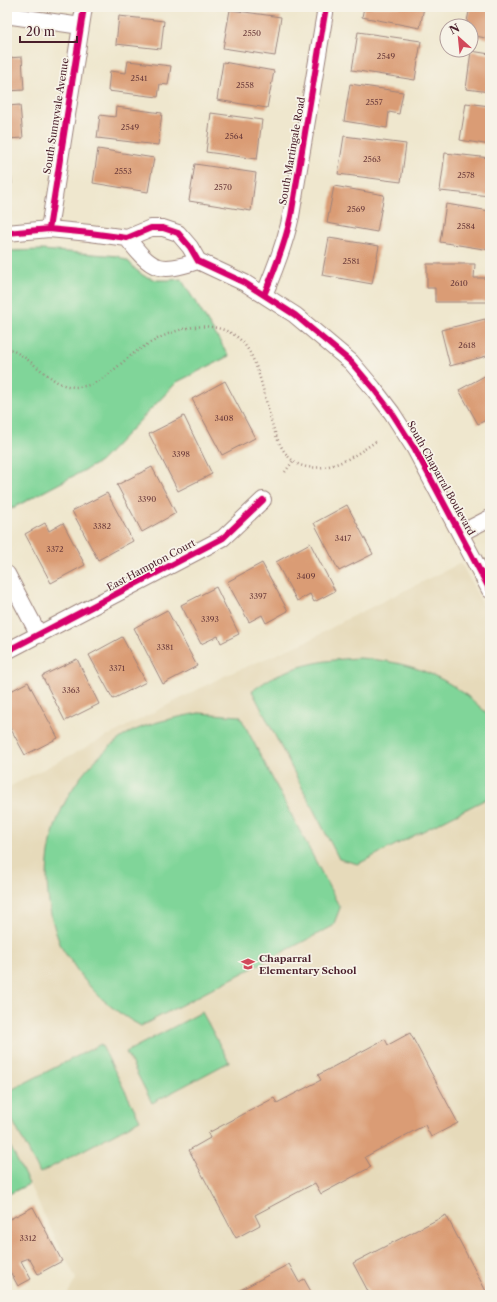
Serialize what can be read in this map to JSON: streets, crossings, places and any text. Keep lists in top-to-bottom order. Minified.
{"streets":{"street":["South Sunnyvale Avenue","South Martingale Road","South Chaparral Boulevard","East Hampton Court"]},"crossings":[["South Martingale Road","South Chaparral Boulevard"]],"places":{"school or university":["Chaparral Elementary School"]},"house_numbers":["2550","2549","2541","2558","2557","2549","2564","2563","2553","2578","2570","2569","2584","2581","2610","2618","3408","3398","3390","3382","3417","3372","3409","3397","3393","3381","3371","3363","3312"],"scale_bar":"20 m","north":"top left"}
